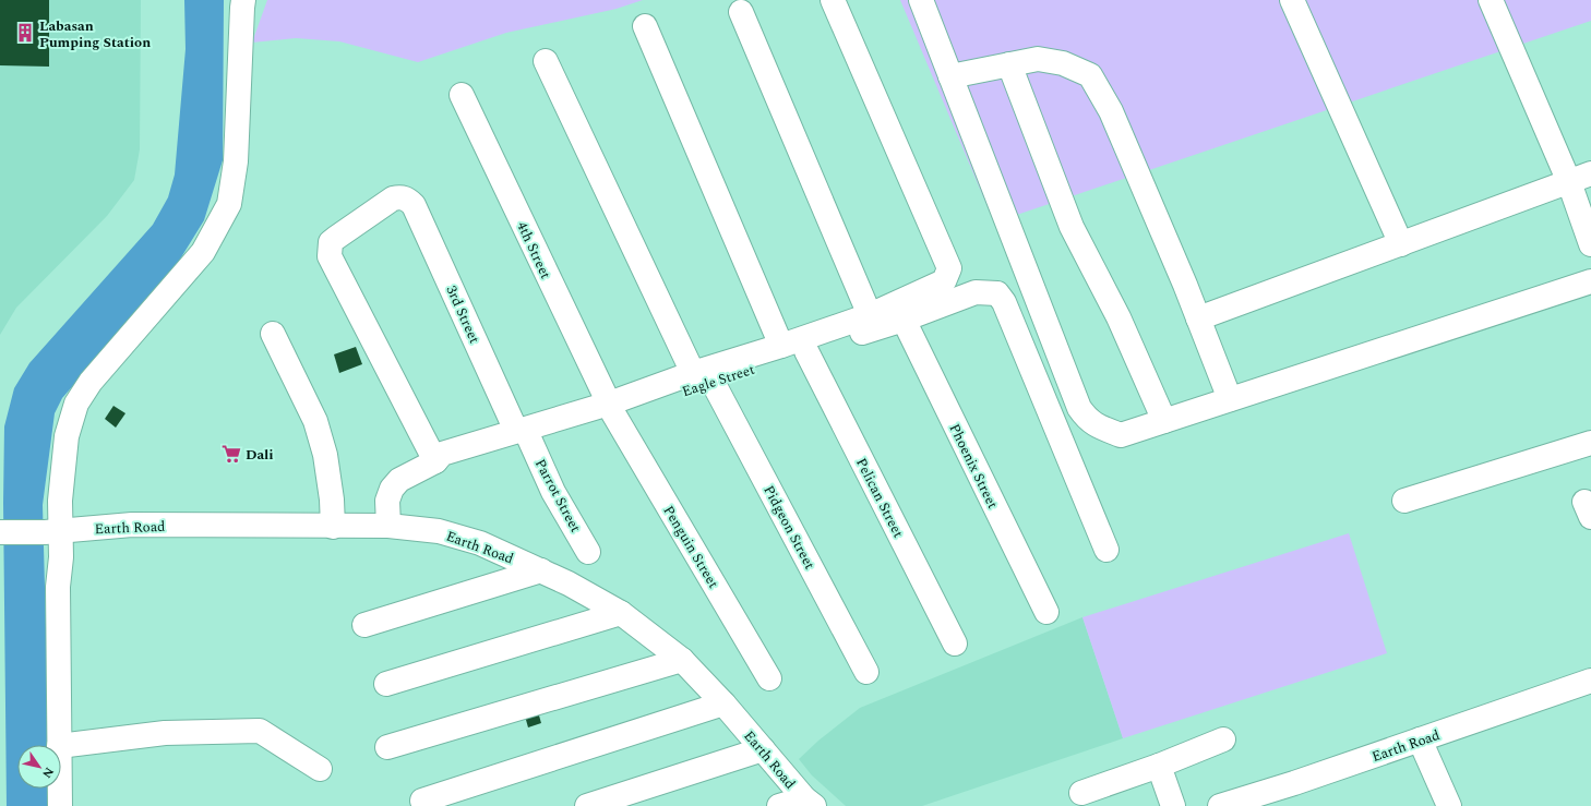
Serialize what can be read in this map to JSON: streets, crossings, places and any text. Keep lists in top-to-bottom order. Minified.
{"streets":{"street":["4th Street","3rd Street","Eagle Street","Phoenix Street","Parrot Street","Pelican Street","Earth Road","Pidgeon Street","Penguin Street"]},"crossings":[["4th Street","Eagle Street"],["4th Street","Penguin Street"],["3rd Street","Eagle Street"],["3rd Street","Parrot Street"],["Eagle Street","Phoenix Street"],["Eagle Street","Parrot Street"],["Eagle Street","Pelican Street"],["Eagle Street","Earth Road"],["Eagle Street","Pidgeon Street"],["Eagle Street","Penguin Street"]],"places":{"building":["Labasan Pumping Station"],"supermarket":["Dali"]},"north":"bottom right"}
